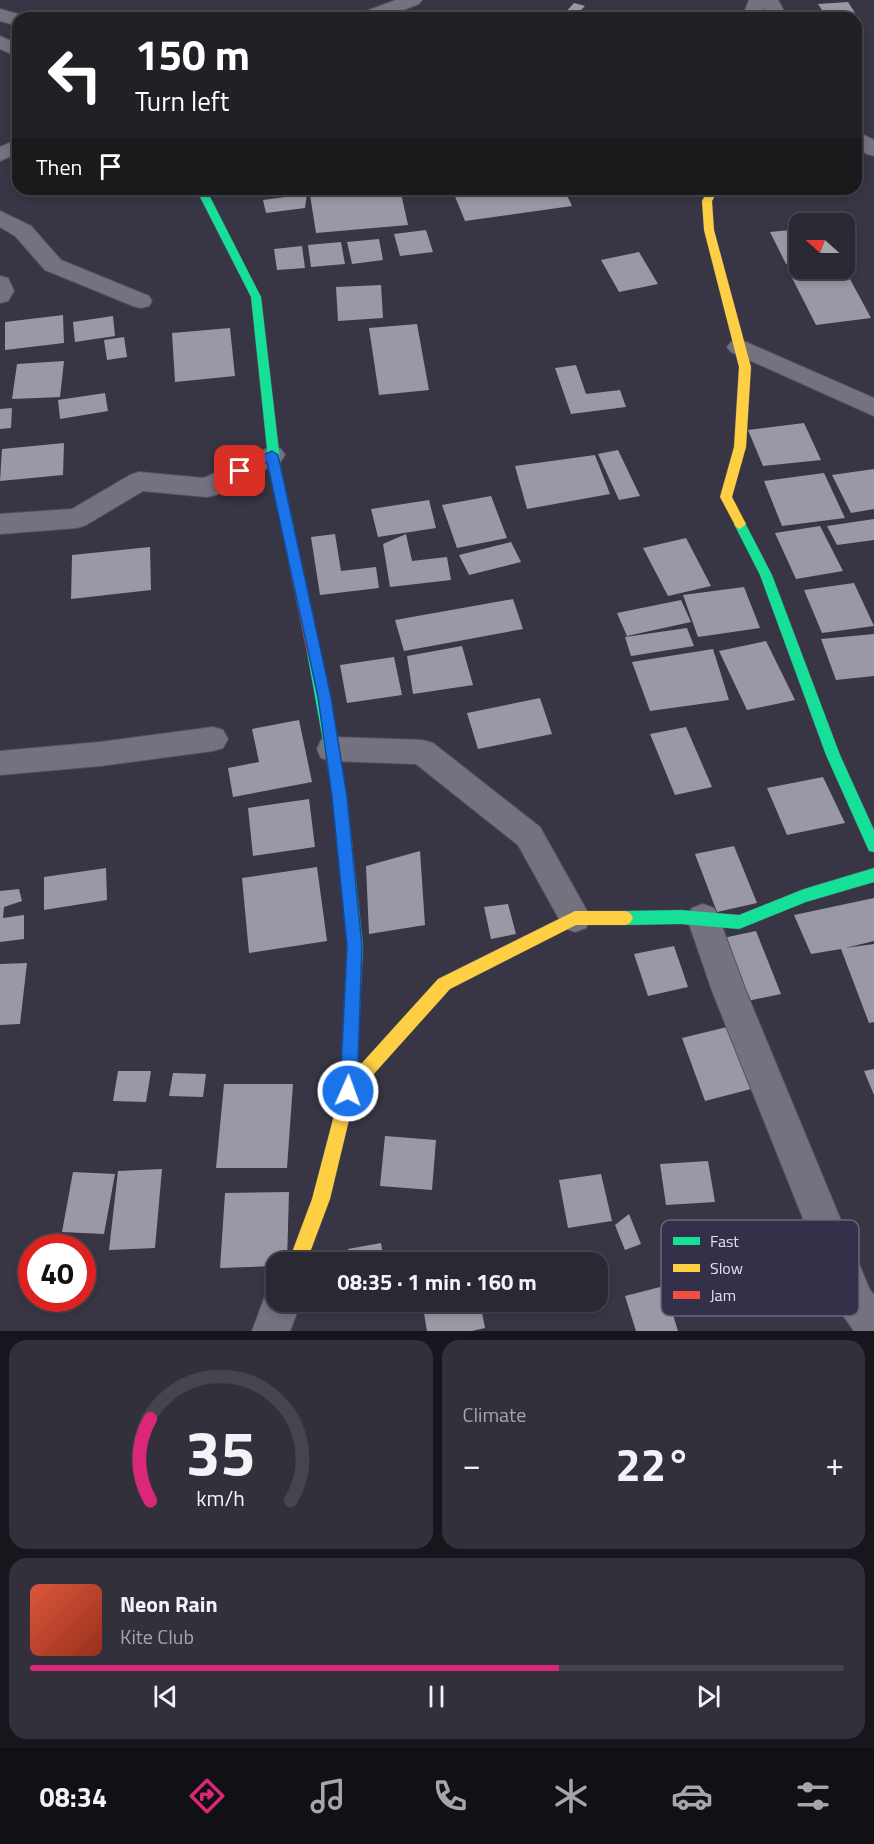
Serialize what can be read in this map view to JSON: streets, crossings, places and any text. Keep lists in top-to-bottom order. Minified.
{"legend":["Fast","Slow","Jam"],"north":"left","page":{"turn":["150 m","Turn left"],"then":"Then","limit":"40","trip":"08:35 · 1 min · 160 m","tile":"Climate","heat":["−","22°","+"],"song":["Neon Rain","Kite Club"],"tabs":"08:34","gauge":["35","km/h"]}}
